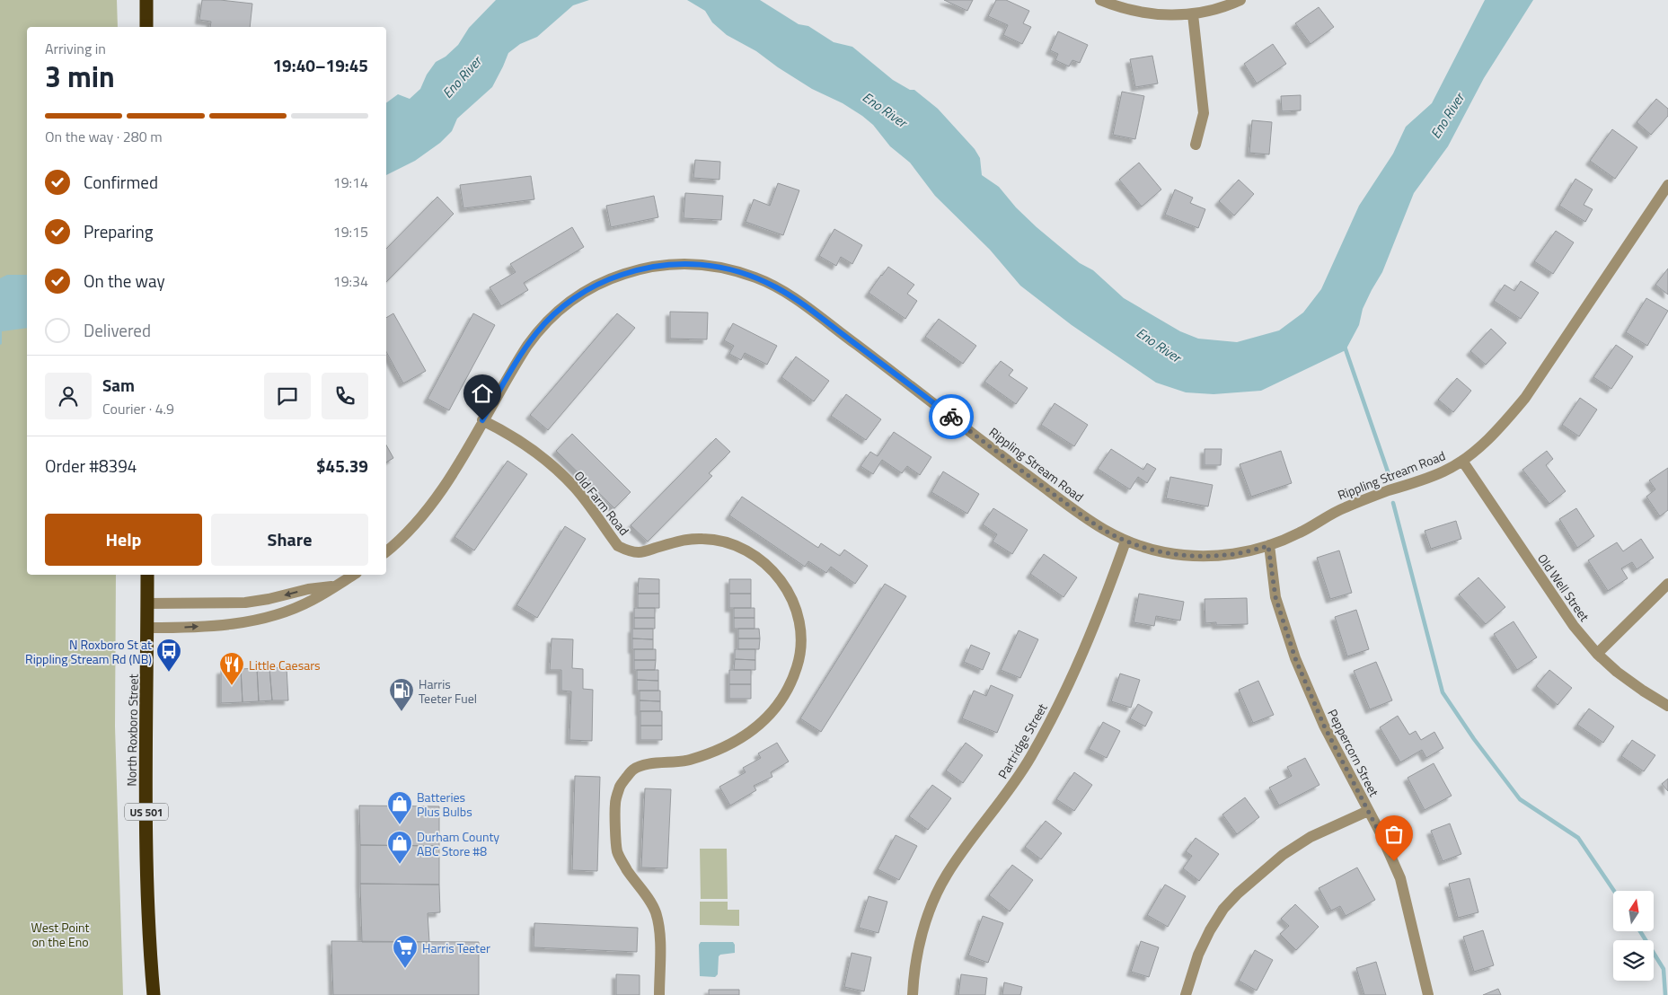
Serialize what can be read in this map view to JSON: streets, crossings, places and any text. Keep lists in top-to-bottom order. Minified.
{"streets":{"highway":["North Roxboro Street","US 501"],"street":["Rippling Stream Road","Old Farm Road","Old Well Street","Partridge Street","Peppercorn Street"]},"crossings":[["Rippling Stream Road","Old Farm Road"],["Rippling Stream Road","Old Well Street"],["Rippling Stream Road","Partridge Street"],["Rippling Stream Road","Peppercorn Street"]],"water":["Eno River"],"parks":["West Point on the Eno"],"places":{"bus stop":["N Roxboro St at Rippling Stream Rd (NB)"],"restaurant":["Little Caesars"],"fuel station":["Harris Teeter Fuel"],"shop":["Batteries Plus Bulbs","Durham County ABC Store #8"],"supermarket":["Harris Teeter"]},"north":"top","page":{"heading":["3 min","Arriving in","19:40–19:45"],"panel":["Sam","Courier · 4.9","Order #8394","$45.39"],"bar":"On the way · 280 m","list":[["Confirmed","19:14"],["Preparing","19:15"],["On the way","19:34"],"Delivered"],"buttons":["Help","Share"]}}
